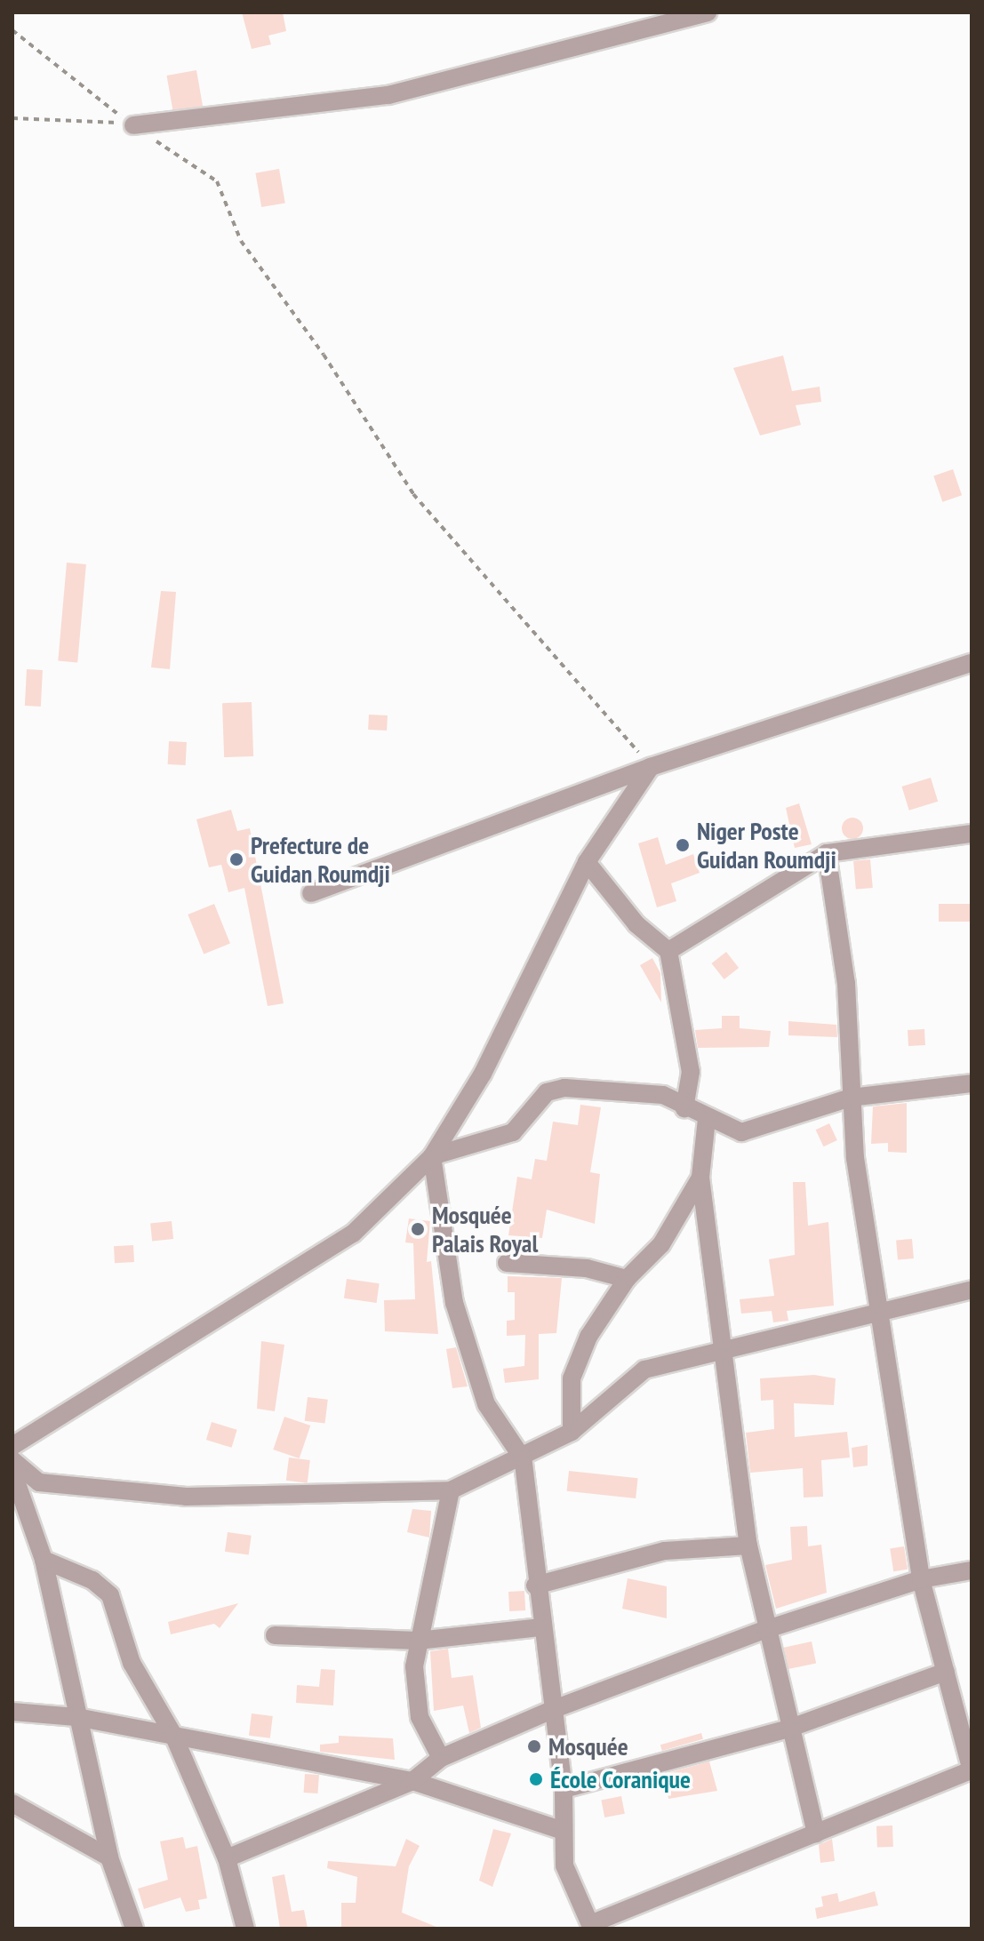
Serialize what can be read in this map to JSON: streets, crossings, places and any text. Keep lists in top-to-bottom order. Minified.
{"places":["Niger Poste Guidan Roumdji","Prefecture de Guidan Roumdji","Mosquée Palais Royal","Mosquée","École Coranique"]}
